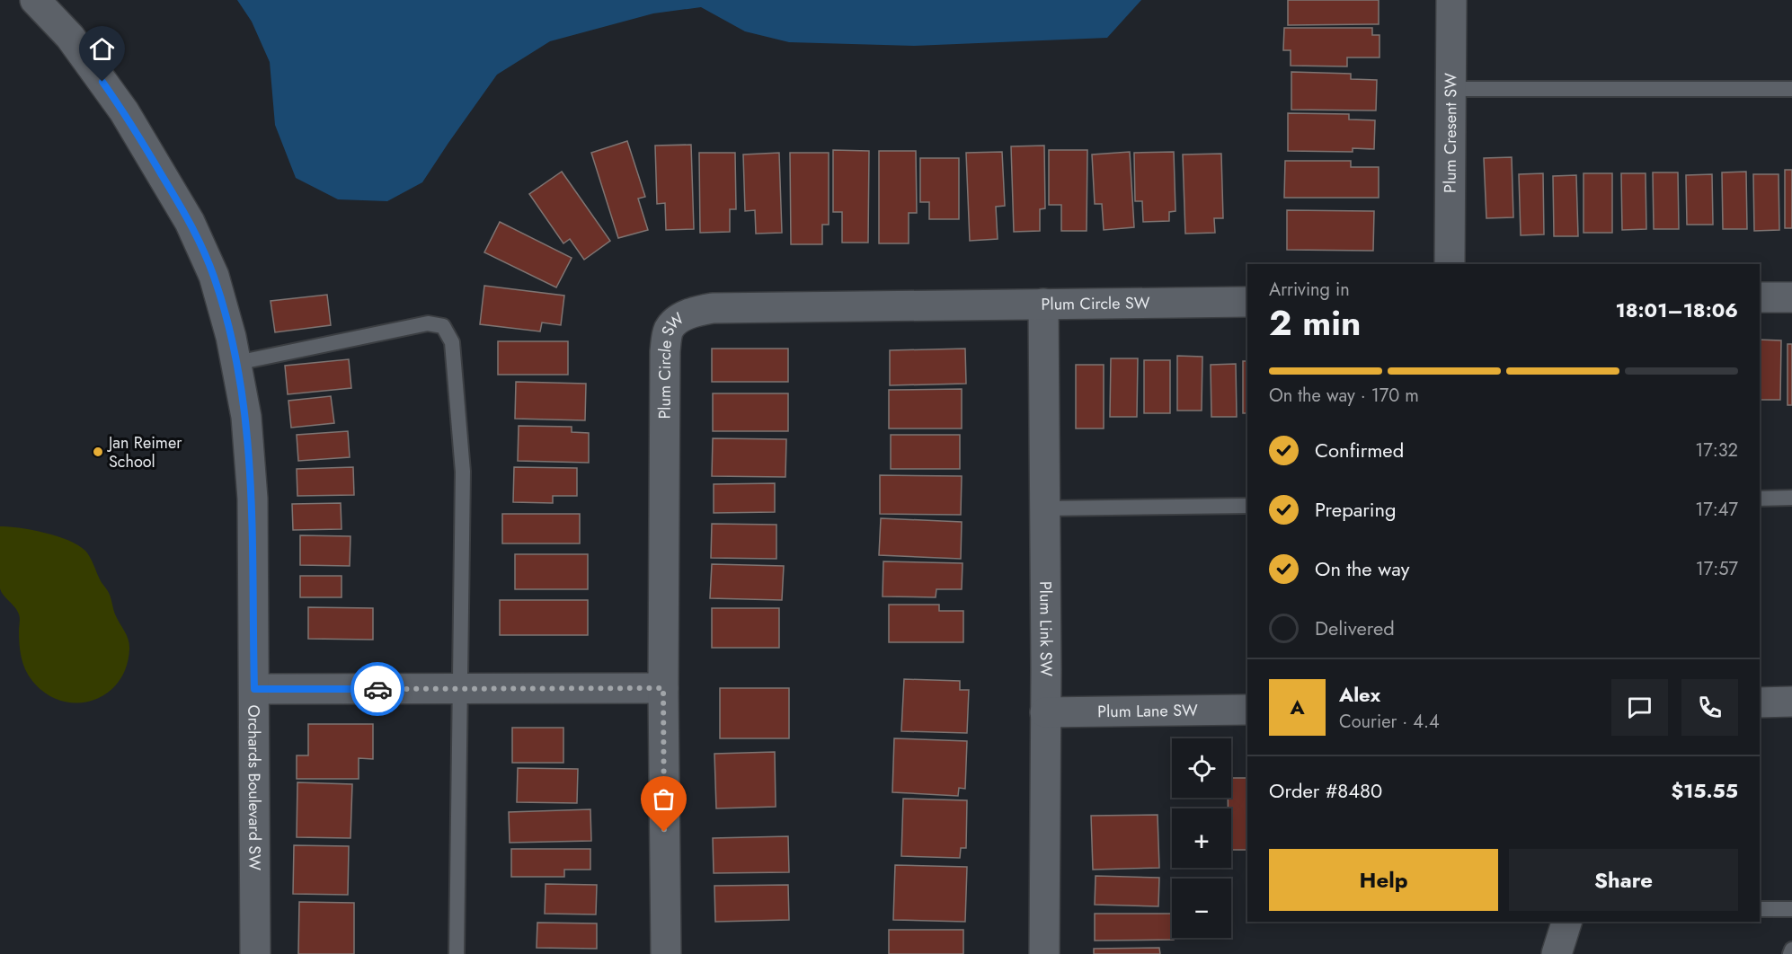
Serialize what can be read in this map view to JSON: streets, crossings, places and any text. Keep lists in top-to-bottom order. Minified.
{"streets":{"street":["Plum Cresent SW","Plum Circle SW","Plum Link SW","Plum Lane SW","Orchards Boulevard SW"]},"crossings":[["Plum Circle SW","Plum Link SW"],["Plum Link SW","Plum Lane SW"]],"places":["Jan Reimer School"],"page":{"heading":["2 min","Arriving in","18:01–18:06"],"panel":["Alex","Courier · 4.4","Order #8480","$15.55"],"bar":"On the way · 170 m","list":[["Confirmed","17:32"],["Preparing","17:47"],["On the way","17:57"],"Delivered"],"round":"A","map_buttons":["+","−"],"buttons":["Help","Share"]}}
